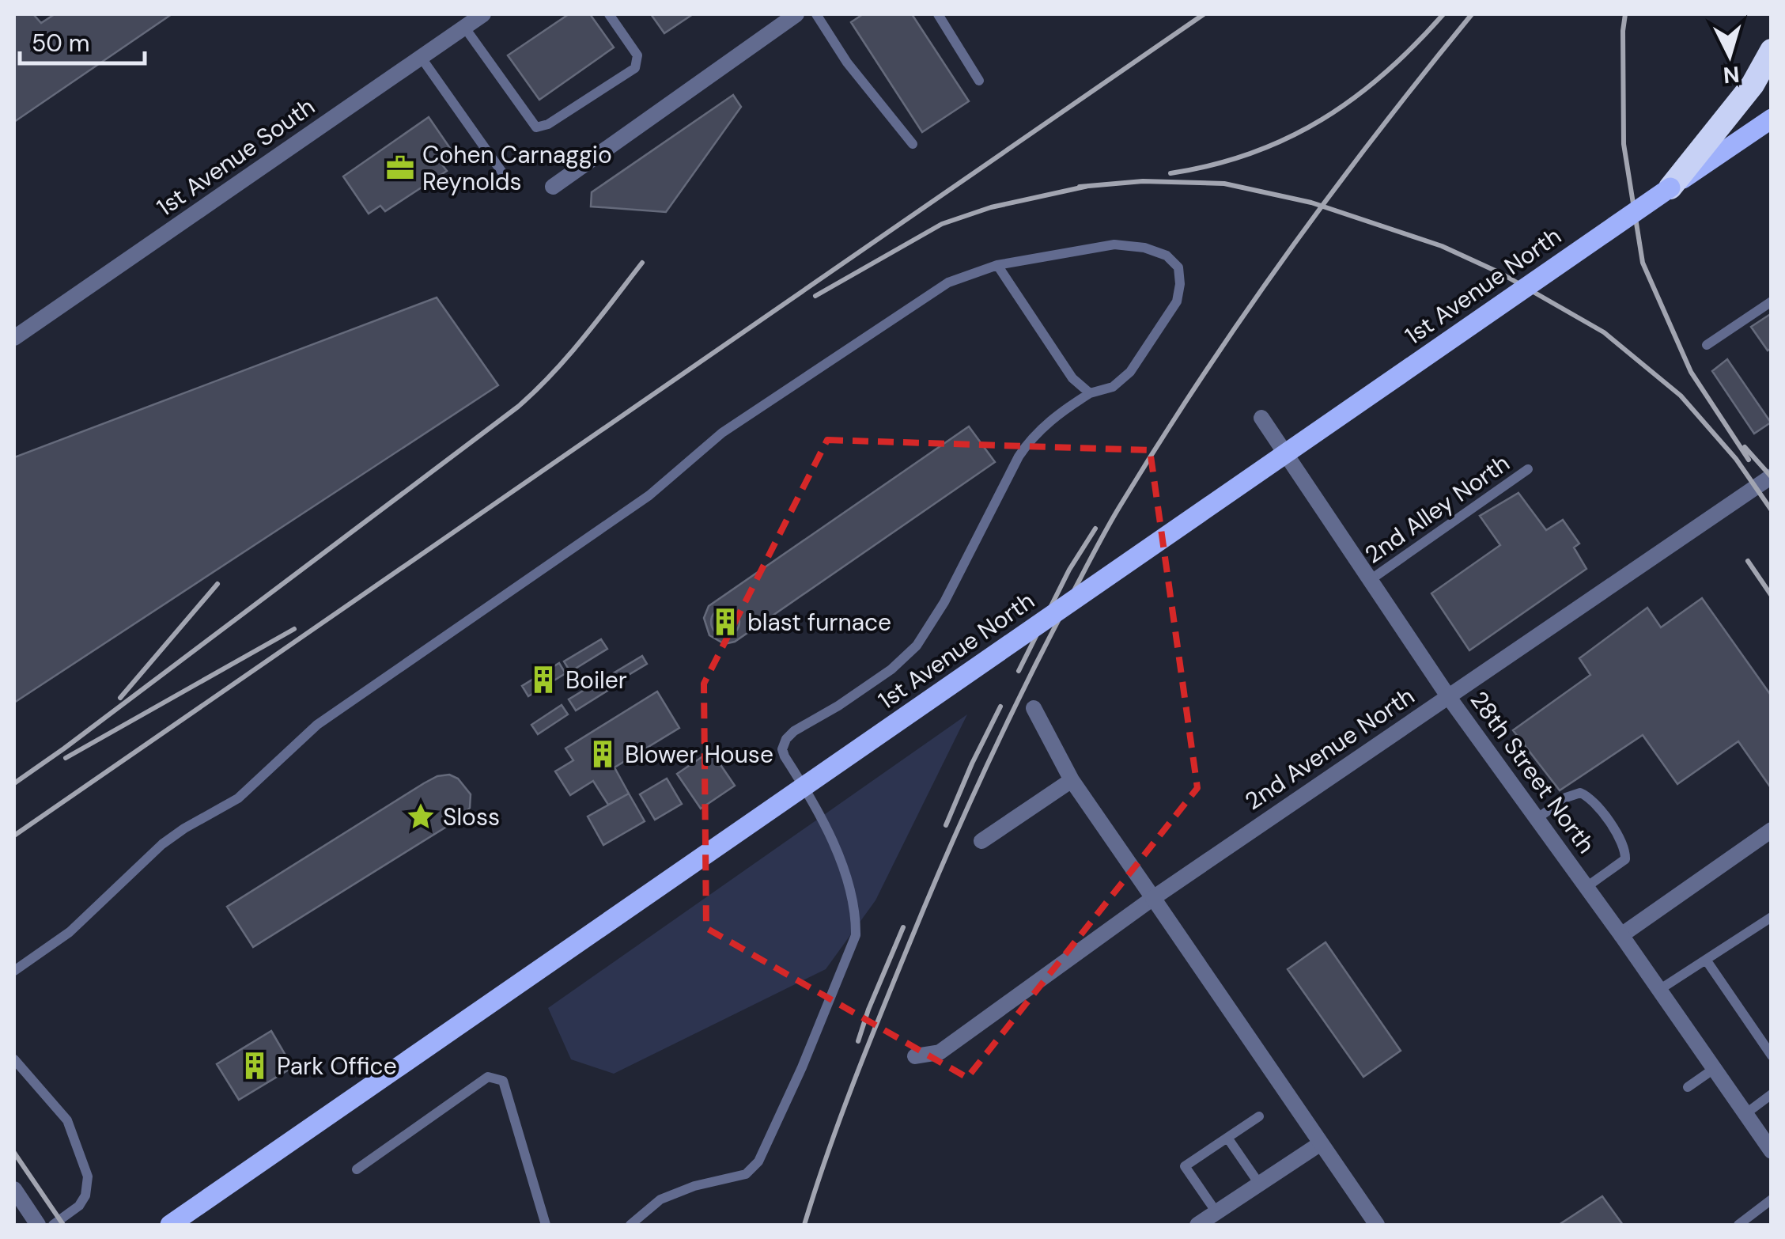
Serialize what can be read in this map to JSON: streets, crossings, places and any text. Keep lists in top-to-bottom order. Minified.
{"streets":{"main road":["1st Avenue North"],"street":["1st Avenue South","2nd Avenue North","28th Street North"],"lane":["2nd Alley North"]},"crossings":[["2nd Alley North","28th Street North"],["2nd Avenue North","28th Street North"]],"places":{"office":["Cohen Carnaggio Reynolds"],"building":["blast furnace","Boiler","Blower House","Park Office"],"place":["Sloss"]},"scale_bar":"50 m","north":"bottom"}
